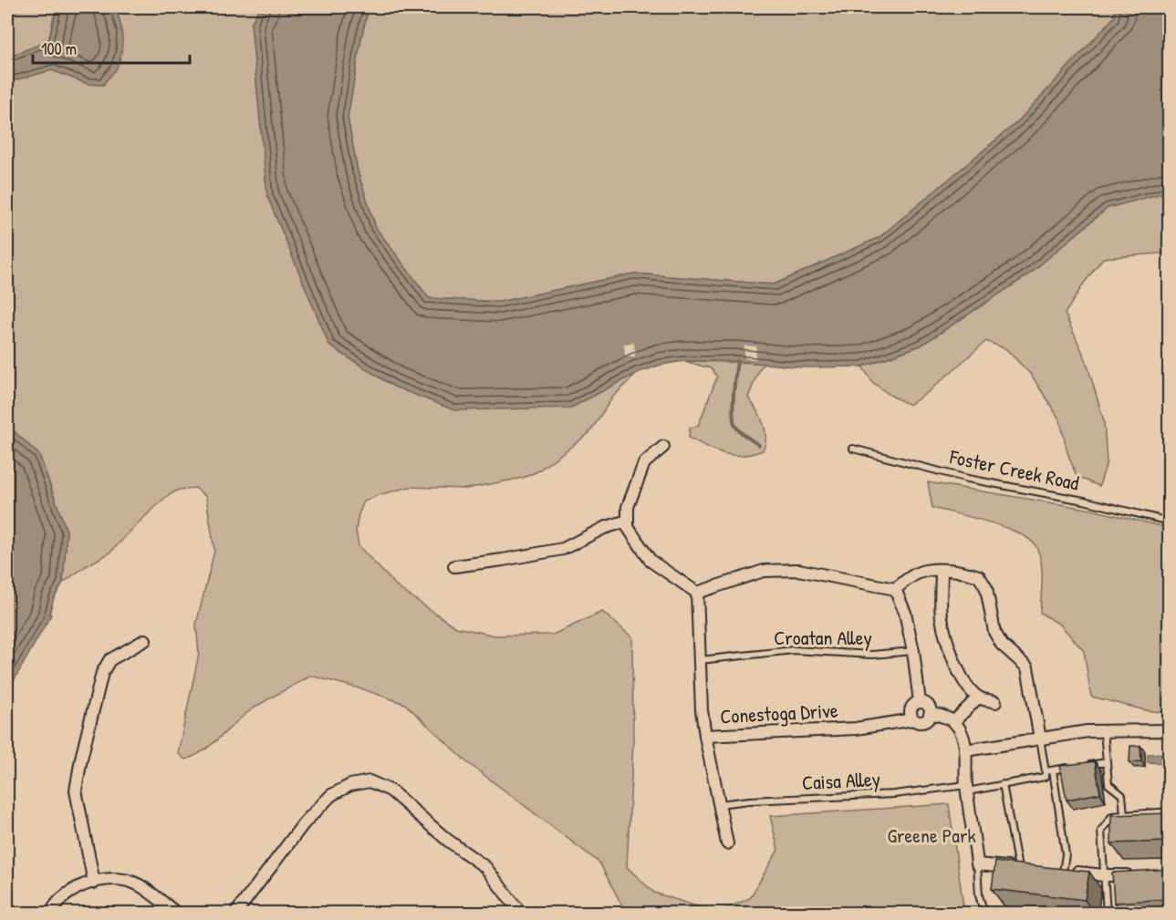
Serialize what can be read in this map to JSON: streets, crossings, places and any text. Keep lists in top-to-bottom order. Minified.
{"streets":{"street":["Conestoga Drive"],"lane":["Foster Creek Road","Croatan Alley","Caisa Alley"]},"crossings":[["Croatan Alley","Conestoga Drive"],["Conestoga Drive","Caisa Alley"]],"parks":["Greene Park"],"scale_bar":"100 m"}
